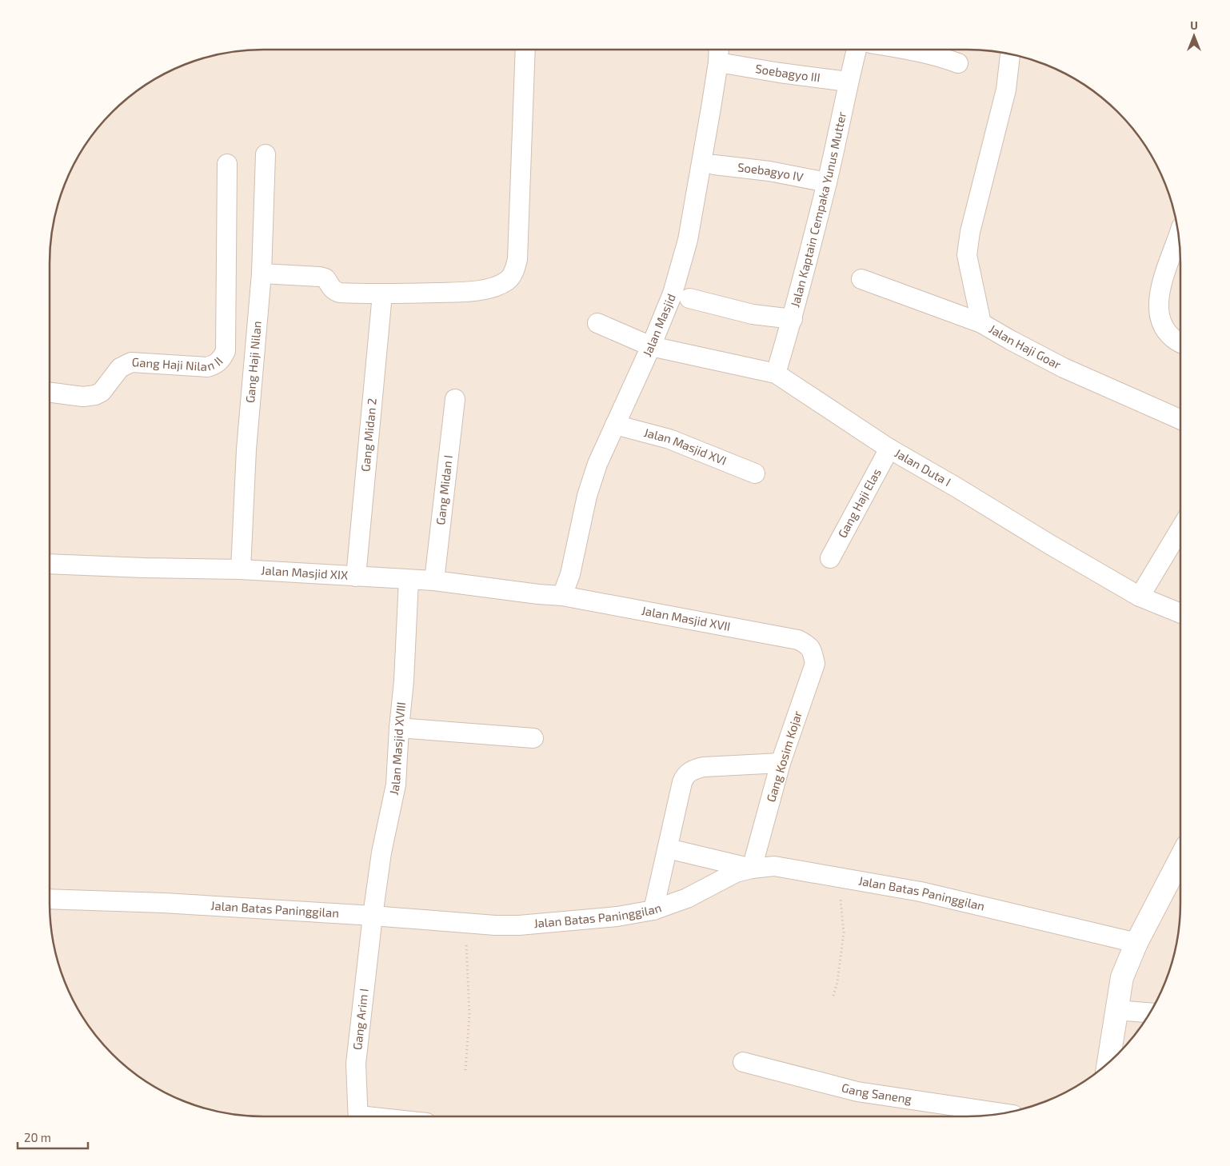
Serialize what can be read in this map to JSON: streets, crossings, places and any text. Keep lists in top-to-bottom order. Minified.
{"streets":{"street":["Soebagyo III","Soebagyo IV","Jalan Kaptain Cempaka Yunus Mutter","Jalan Masjid","Jalan Haji Goar","Gang Haji Nilan II","Gang Haji Nilan","Gang Midan 2","Jalan Masjid XVI","Jalan Duta I","Gang Midan I","Gang Haji Elas","Jalan Masjid XIX","Jalan Masjid XVII","Jalan Masjid XVIII","Gang Kosim Kojar","Jalan Batas Paninggilan","Gang Arim I","Gang Saneng"]},"crossings":[["Soebagyo III","Jalan Kaptain Cempaka Yunus Mutter"],["Soebagyo IV","Jalan Kaptain Cempaka Yunus Mutter"],["Jalan Kaptain Cempaka Yunus Mutter","Jalan Duta I"],["Jalan Masjid","Jalan Masjid XVI"],["Jalan Masjid","Jalan Duta I"],["Jalan Masjid","Jalan Masjid XIX"],["Jalan Masjid","Jalan Masjid XVII"],["Gang Haji Nilan","Jalan Masjid XIX"],["Gang Midan 2","Jalan Masjid XIX"],["Jalan Duta I","Gang Haji Elas"],["Gang Midan I","Jalan Masjid XIX"],["Jalan Masjid XIX","Jalan Masjid XVII"],["Jalan Masjid XIX","Jalan Masjid XVIII"],["Jalan Masjid XVII","Gang Kosim Kojar"],["Jalan Masjid XVIII","Jalan Batas Paninggilan"],["Jalan Masjid XVIII","Gang Arim I"],["Gang Kosim Kojar","Jalan Batas Paninggilan"],["Jalan Batas Paninggilan","Gang Arim I"]],"scale_bar":"20 m","north":"top"}
